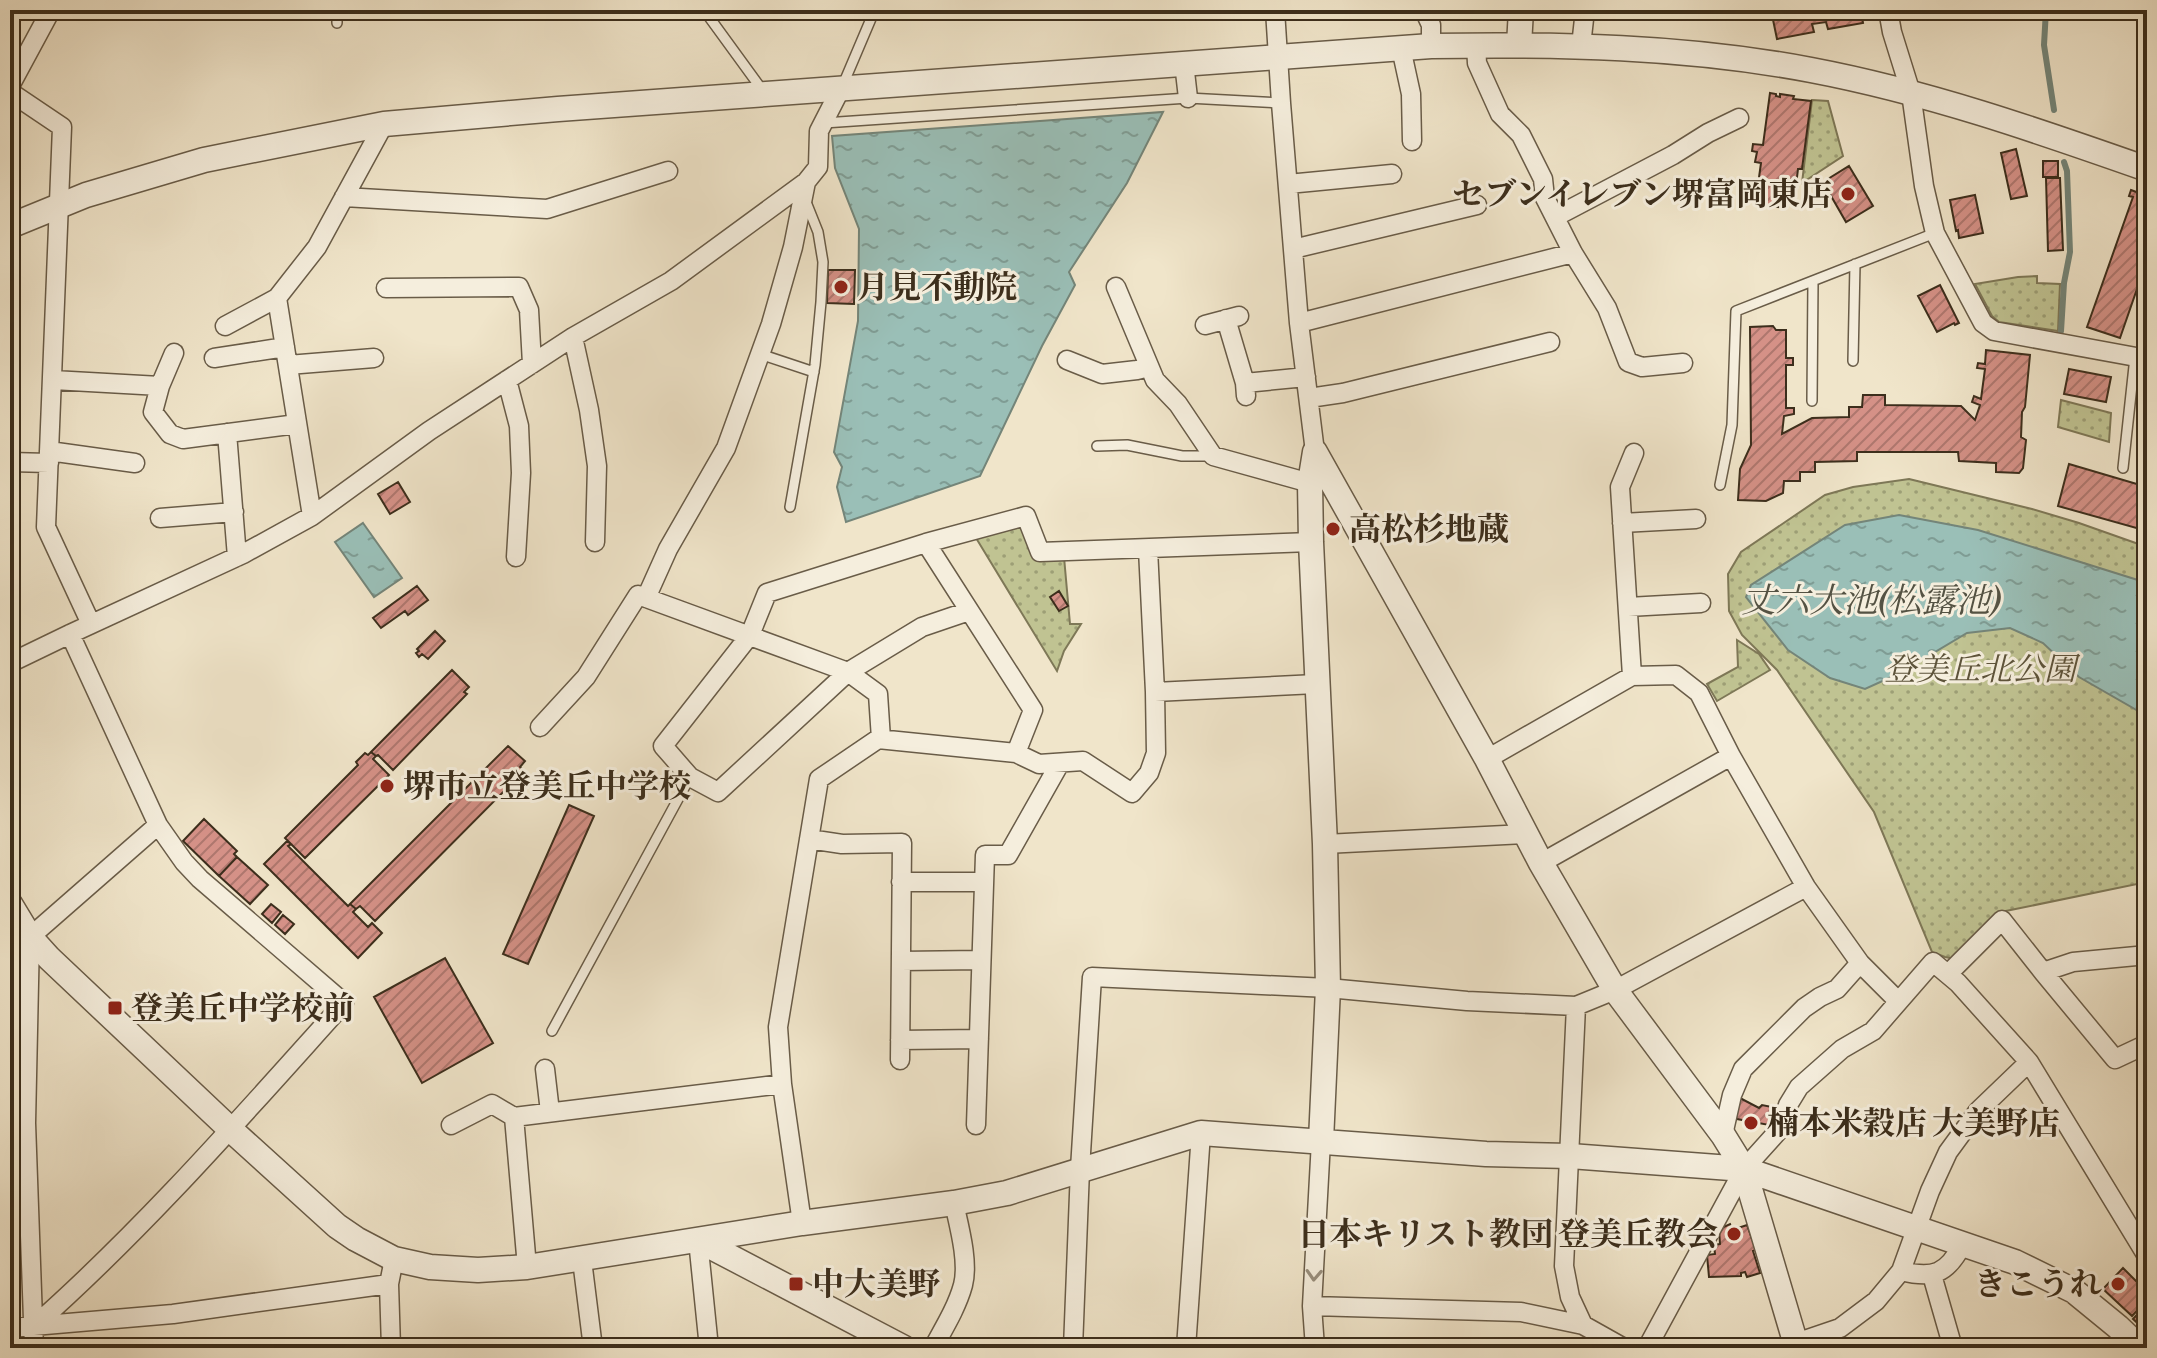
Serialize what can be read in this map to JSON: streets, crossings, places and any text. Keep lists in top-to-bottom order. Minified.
{"water":["丈六大池(松露池)"],"parks":["登美丘北公園"],"places":{"other":["セブンイレブン堺富岡東店","月見不動院","高松杉地蔵","堺市立登美丘中学校","楠本米穀店 大美野店","日本キリスト教団 登美丘教会","きこうれ"],"transit":["登美丘中学校前","中大美野"]}}
